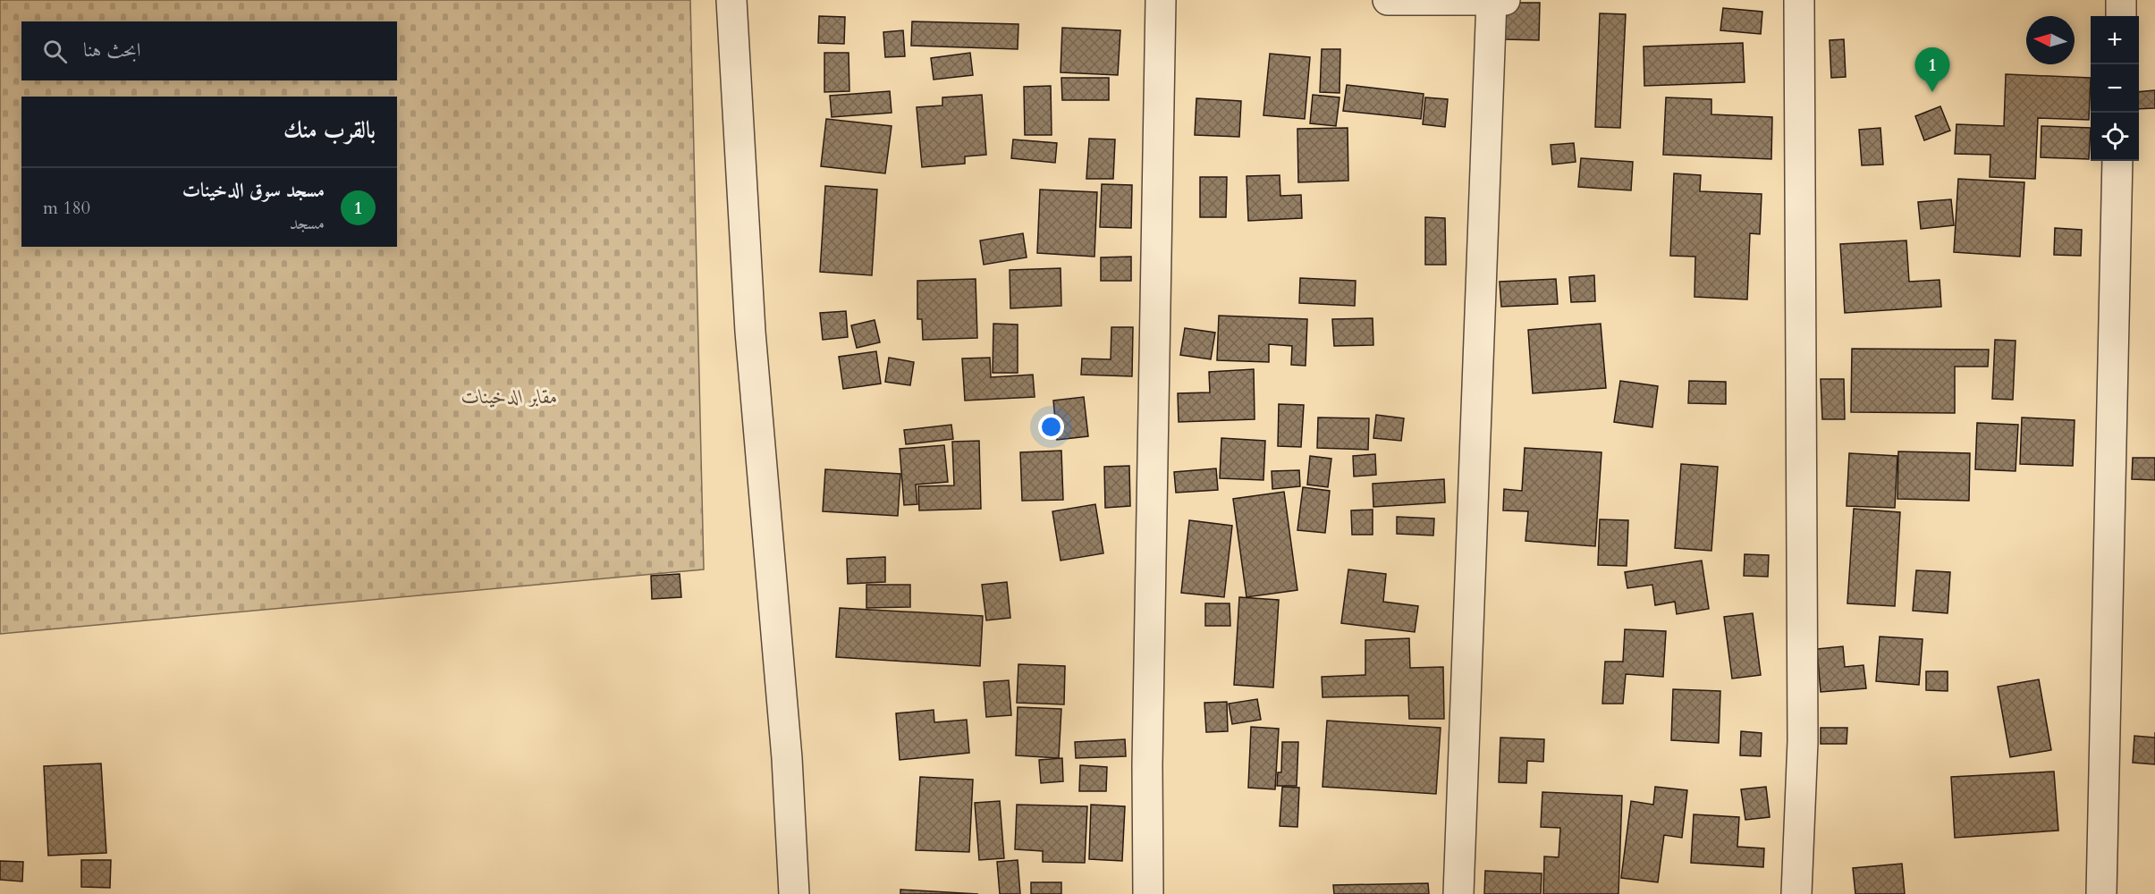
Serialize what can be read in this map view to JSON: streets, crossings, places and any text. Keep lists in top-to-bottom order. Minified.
{"parks":["مقابر الدخينات"],"north":"left","page":{"map_buttons":["+","−"],"search":"ابحث هنا","pins":"1","heading":"بالقرب منك","list":[{"mark":"1","name":"مسجد سوق الدخينات","note":"مسجد","value":"180 m"}]}}
